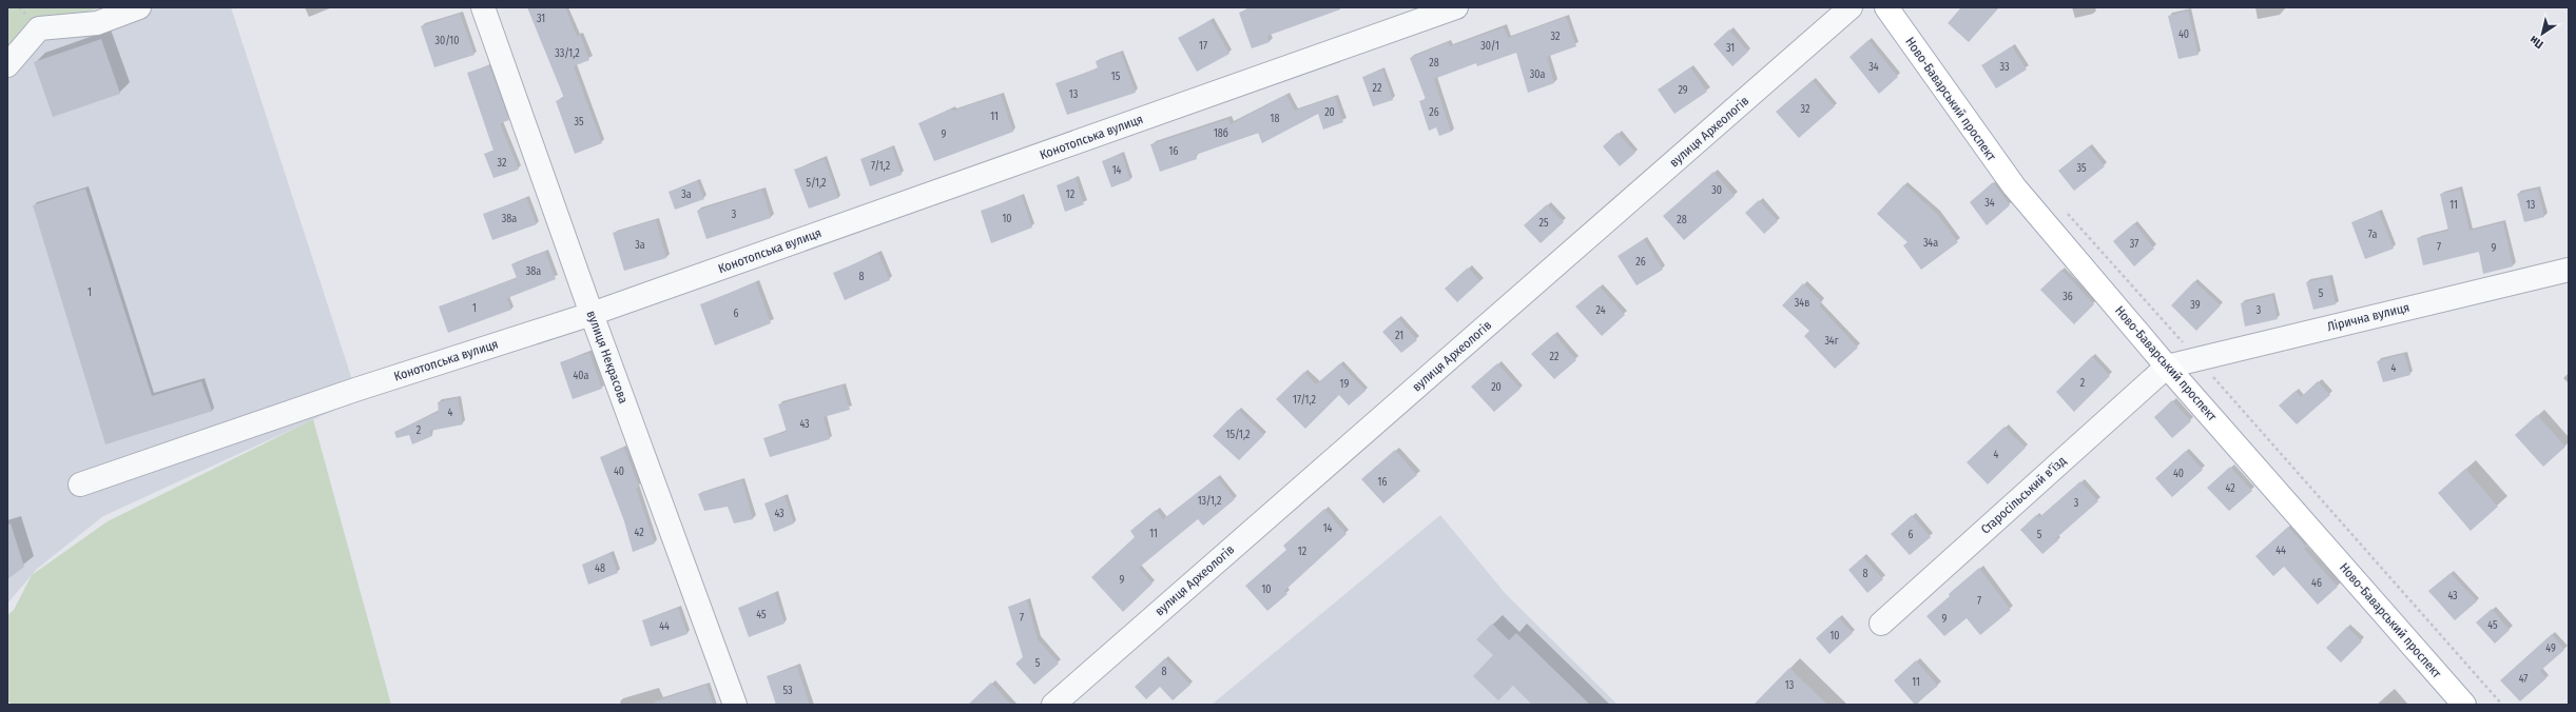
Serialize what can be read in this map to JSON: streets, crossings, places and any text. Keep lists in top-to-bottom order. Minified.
{"streets":{"main road":["Ново-Баварський проспект"],"street":["вулиця Археологів","Конотопська вулиця","Лірична вулиця","вулиця Некрасова","Старосільський в'їзд"]},"crossings":[["Ново-Баварський проспект","Лірична вулиця"],["Ново-Баварський проспект","Старосільський в'їзд"],["Конотопська вулиця","вулиця Некрасова"],["Лірична вулиця","Старосільський в'їзд"]],"house_numbers":["31","40","32","30/10","17","30/1","31","33/1,2","28","34","33","30а","15","22","29","13","32","20","26","11","18","35","18б","9","16","32","7/1,2","35","14","5/1,2","30","3а","12","34","11","13","3","38а","10","28","25","7а","34а","37","3а","7","9","26","38а","8","1","5","36","34в","39","1","24","3","6","21","34г","22","4","40а","2","19","20","17/1,2","4","43","2","15/1,2","4","40","40","16","42","13/1,2","3","43","14","42","11","6","5","44","12","48","8","9","46","10","43","7","45","7","9","45","44","10","49","5","8","47","11","13","53"],"north":"bottom left"}
